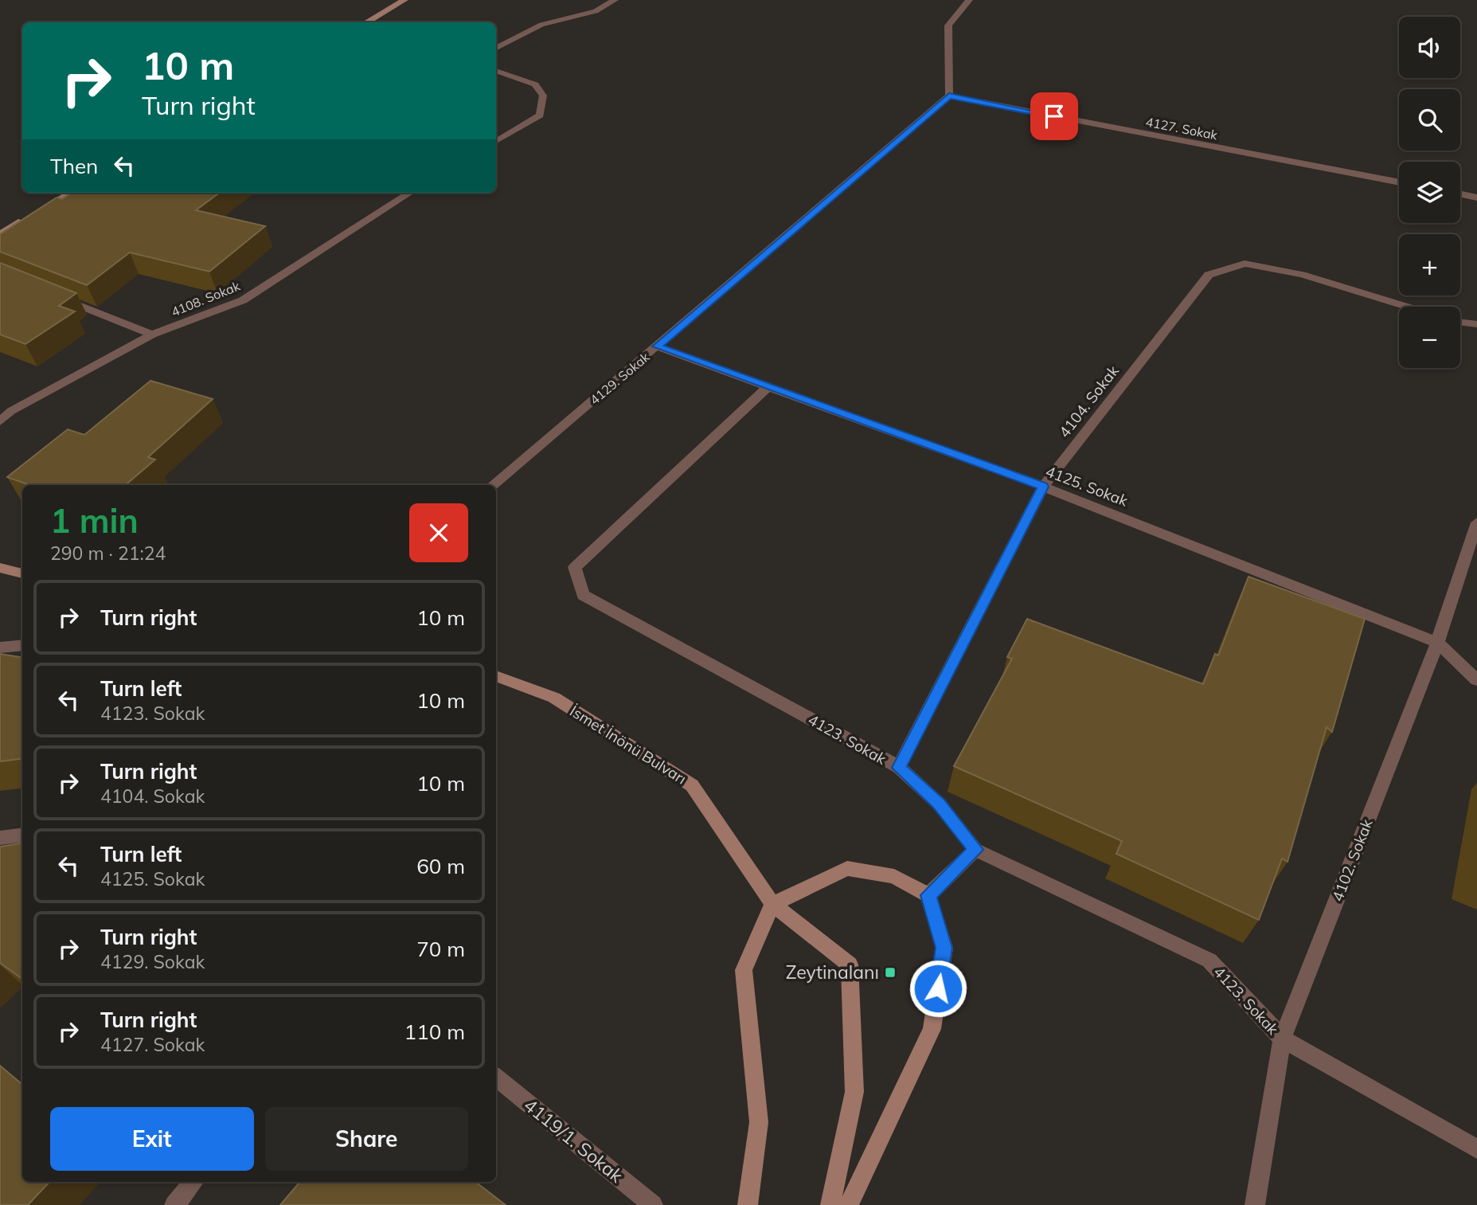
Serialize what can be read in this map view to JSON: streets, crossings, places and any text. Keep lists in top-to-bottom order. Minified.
{"streets":{"main road":["İsmet İnönü Bulvarı"],"street":["4127. Sokak","4108. Sokak","4129. Sokak","4104. Sokak","4125. Sokak","4123. Sokak","4102. Sokak","4119/1. Sokak"]},"crossings":[["4127. Sokak","4129. Sokak"],["4129. Sokak","4125. Sokak"],["4104. Sokak","4125. Sokak"],["4104. Sokak","4123. Sokak"],["4125. Sokak","4123. Sokak"],["4125. Sokak","4102. Sokak"],["4123. Sokak","4102. Sokak"]],"places":{"transit":["Zeytinalanı"]},"page":{"map_buttons":["+","−"],"turn":["10 m","Turn right"],"then":"Then","heading":["1 min","290 m · 21:24"],"list":[{"name":"Turn right","value":"10 m"},{"name":"Turn left","note":"4123. Sokak","value":"10 m"},{"name":"Turn right","note":"4104. Sokak","value":"10 m"},{"name":"Turn left","note":"4125. Sokak","value":"60 m"},{"name":"Turn right","note":"4129. Sokak","value":"70 m"},{"name":"Turn right","note":"4127. Sokak","value":"110 m"}],"buttons":["Exit","Share"]}}
